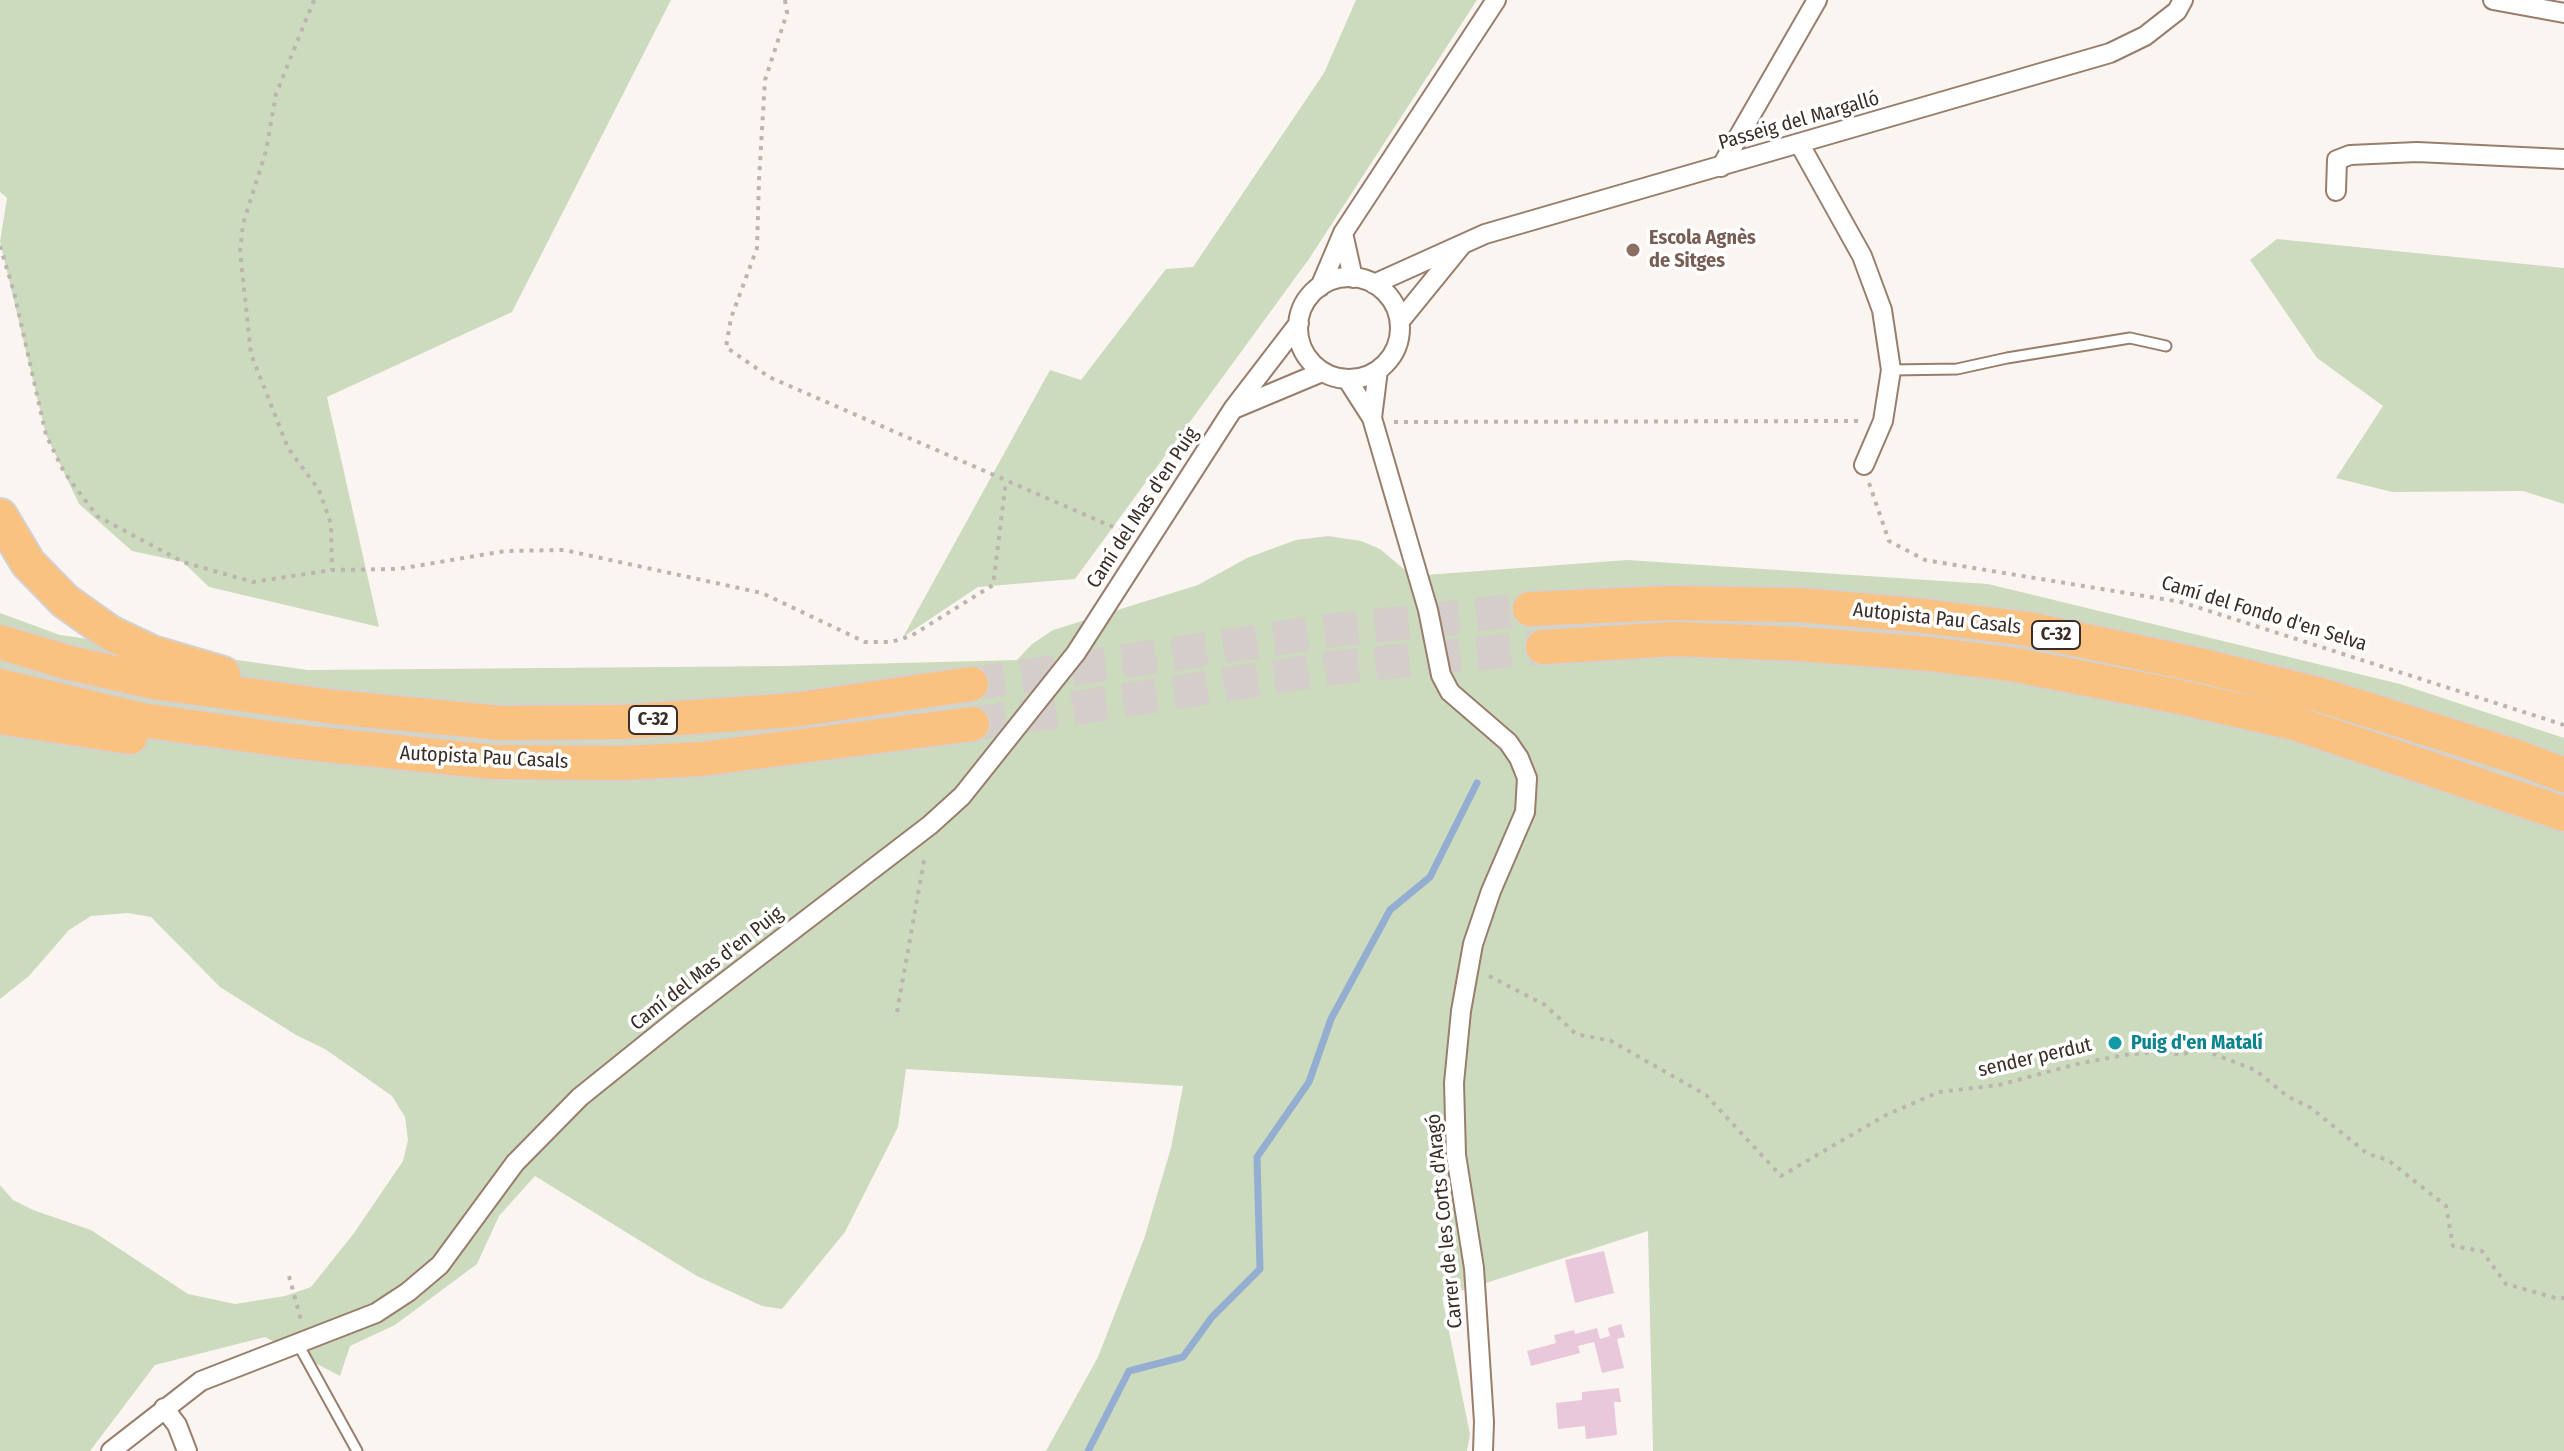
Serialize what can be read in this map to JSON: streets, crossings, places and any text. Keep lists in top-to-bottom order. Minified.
{"streets":{"highway":["Autopista Pau Casals","C-32"],"street":["Passeig del Margalló","Camí del Mas d'en Puig","Carrer de les Corts d'Aragó"],"path":["Camí del Fondo d'en Selva","sender perdut"]},"crossings":[["Passeig del Margalló","Camí del Mas d'en Puig"],["sender perdut","Carrer de les Corts d'Aragó"]],"places":["Escola Agnès de Sitges","Puig d'en Matalí"]}
